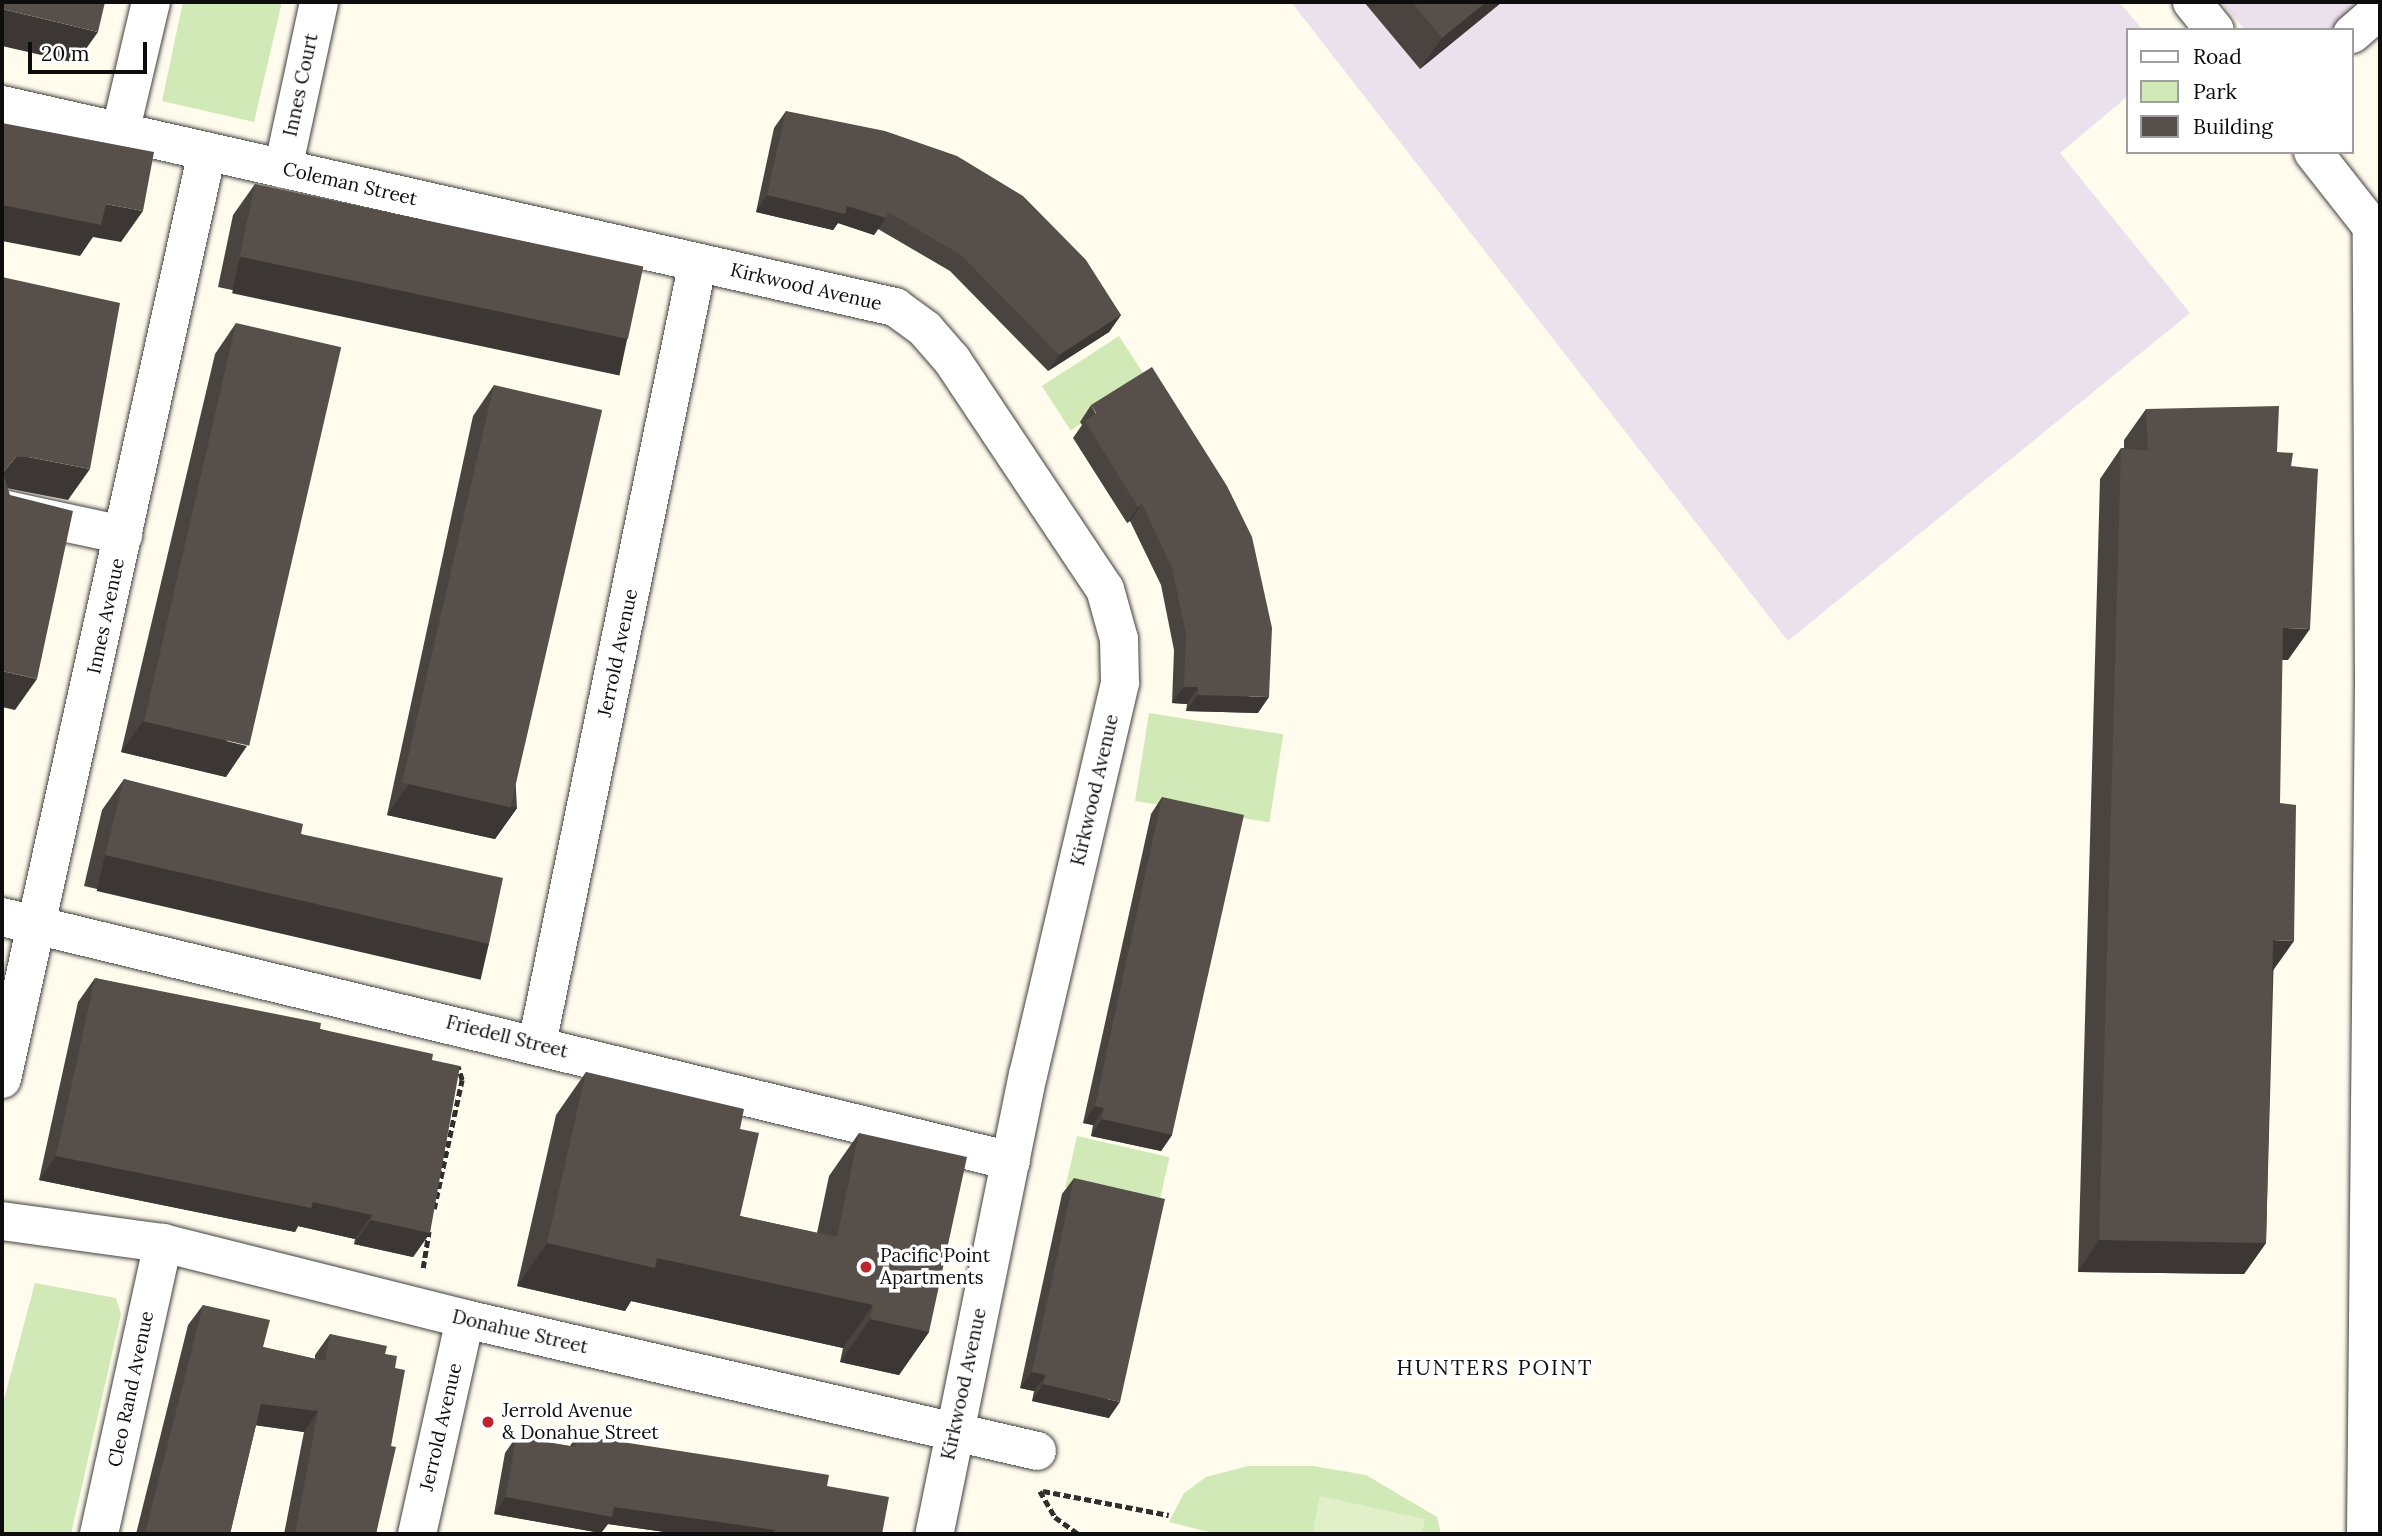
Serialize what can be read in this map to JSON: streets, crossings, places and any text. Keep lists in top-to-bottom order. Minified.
{"streets":{"street":["Innes Court","Coleman Street","Kirkwood Avenue","Innes Avenue","Jerrold Avenue","Friedell Street","Donahue Street","Cleo Rand Avenue"]},"crossings":[["Innes Court","Coleman Street"],["Coleman Street","Kirkwood Avenue"],["Coleman Street","Innes Avenue"],["Coleman Street","Jerrold Avenue"],["Kirkwood Avenue","Jerrold Avenue"],["Kirkwood Avenue","Friedell Street"],["Kirkwood Avenue","Donahue Street"],["Innes Avenue","Friedell Street"],["Jerrold Avenue","Friedell Street"],["Jerrold Avenue","Donahue Street"],["Donahue Street","Cleo Rand Avenue"]],"districts":["HUNTERS POINT"],"places":["Pacific Point Apartments","Jerrold Avenue & Donahue Street"],"legend":["Road","Park","Building"],"scale_bar":"20 m"}
